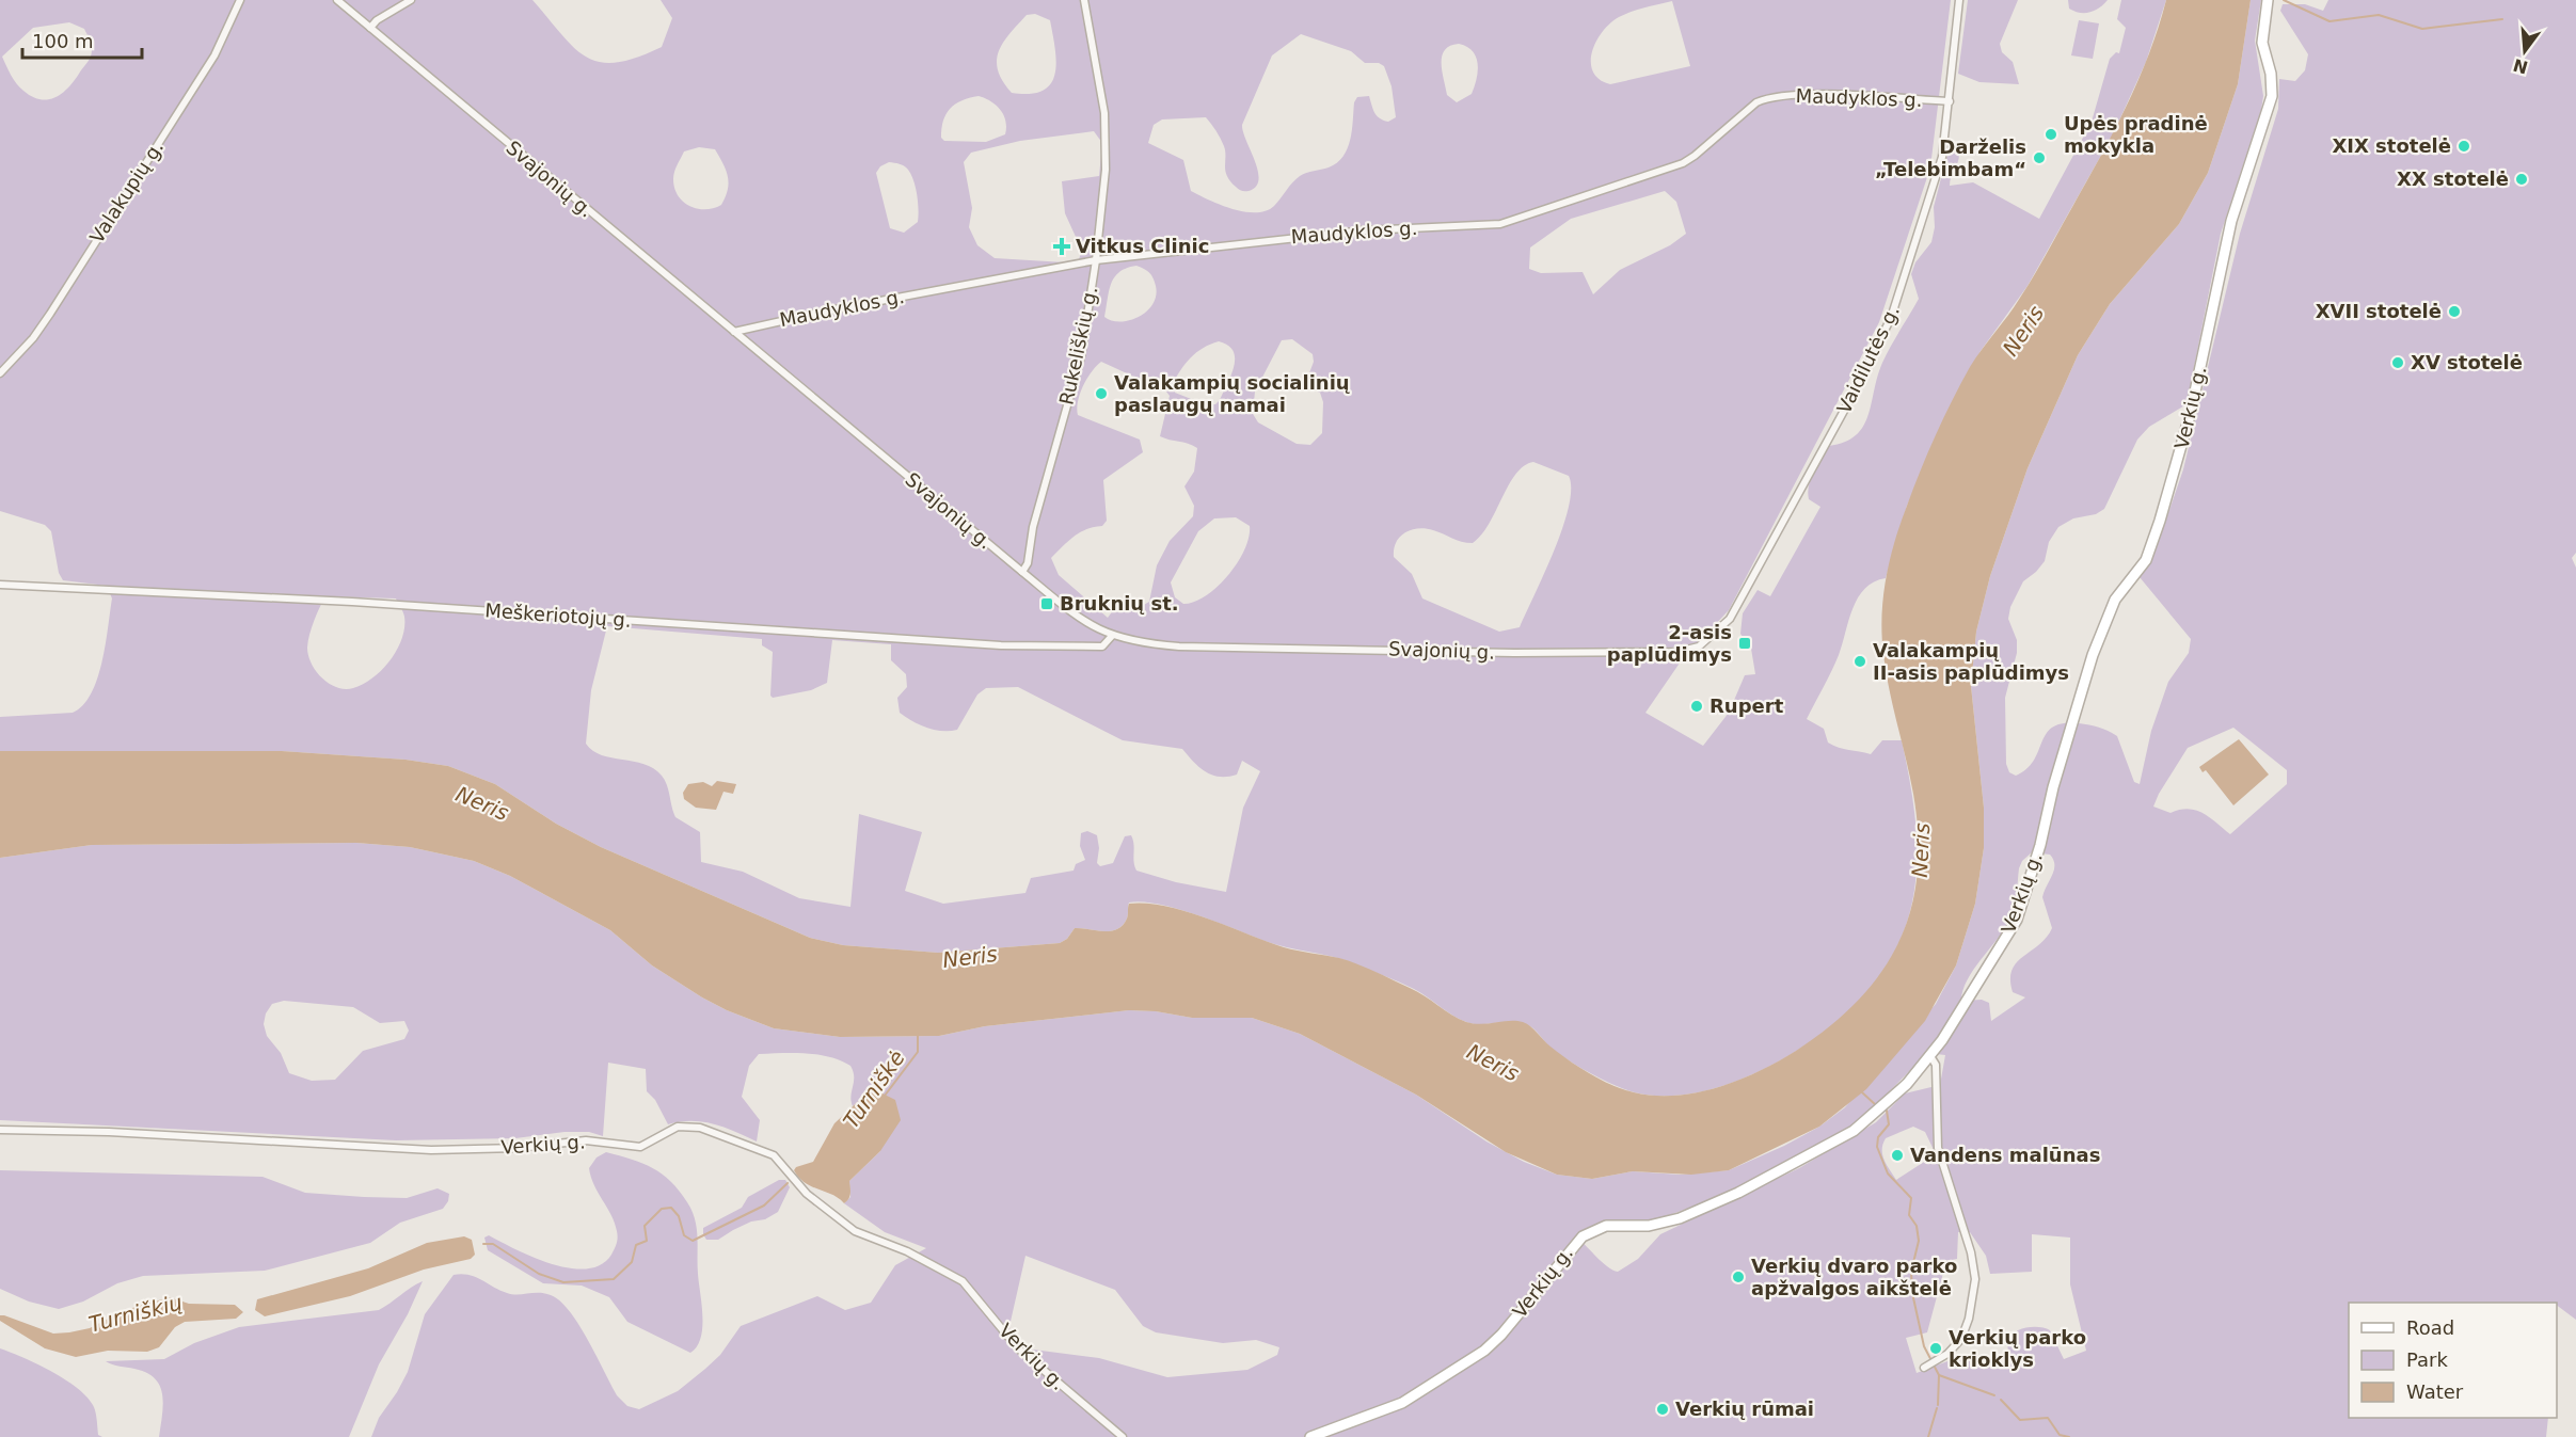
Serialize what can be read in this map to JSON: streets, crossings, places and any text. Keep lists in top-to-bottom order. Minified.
{"streets":{"main road":["Verkių g."],"street":["Maudyklos g.","Svajonių g.","Valakupių g.","Rukeliškių g.","Vaidilutės g.","Meškeriotojų g."]},"crossings":[["Maudyklos g.","Svajonių g."],["Maudyklos g.","Rukeliškių g."],["Maudyklos g.","Vaidilutės g."],["Svajonių g.","Rukeliškių g."],["Svajonių g.","Vaidilutės g."],["Svajonių g.","Meškeriotojų g."]],"water":["Neris","Turniškė","Turniškių"],"places":{"other":["Upės pradinė mokykla","XIX stotelė","Darželis „Telebimbam“","XX stotelė","XVII stotelė","XV stotelė","Valakampių socialinių paslaugų namai","Valakampių II-asis paplūdimys","Rupert","Vandens malūnas","Verkių dvaro parko apžvalgos aikštelė","Verkių parko krioklys","Verkių rūmai"],"health":["Vitkus Clinic"],"transit":["Bruknių st.","2-asis paplūdimys"]},"legend":["Road","Park","Water"],"scale_bar":"100 m","north":"bottom"}
